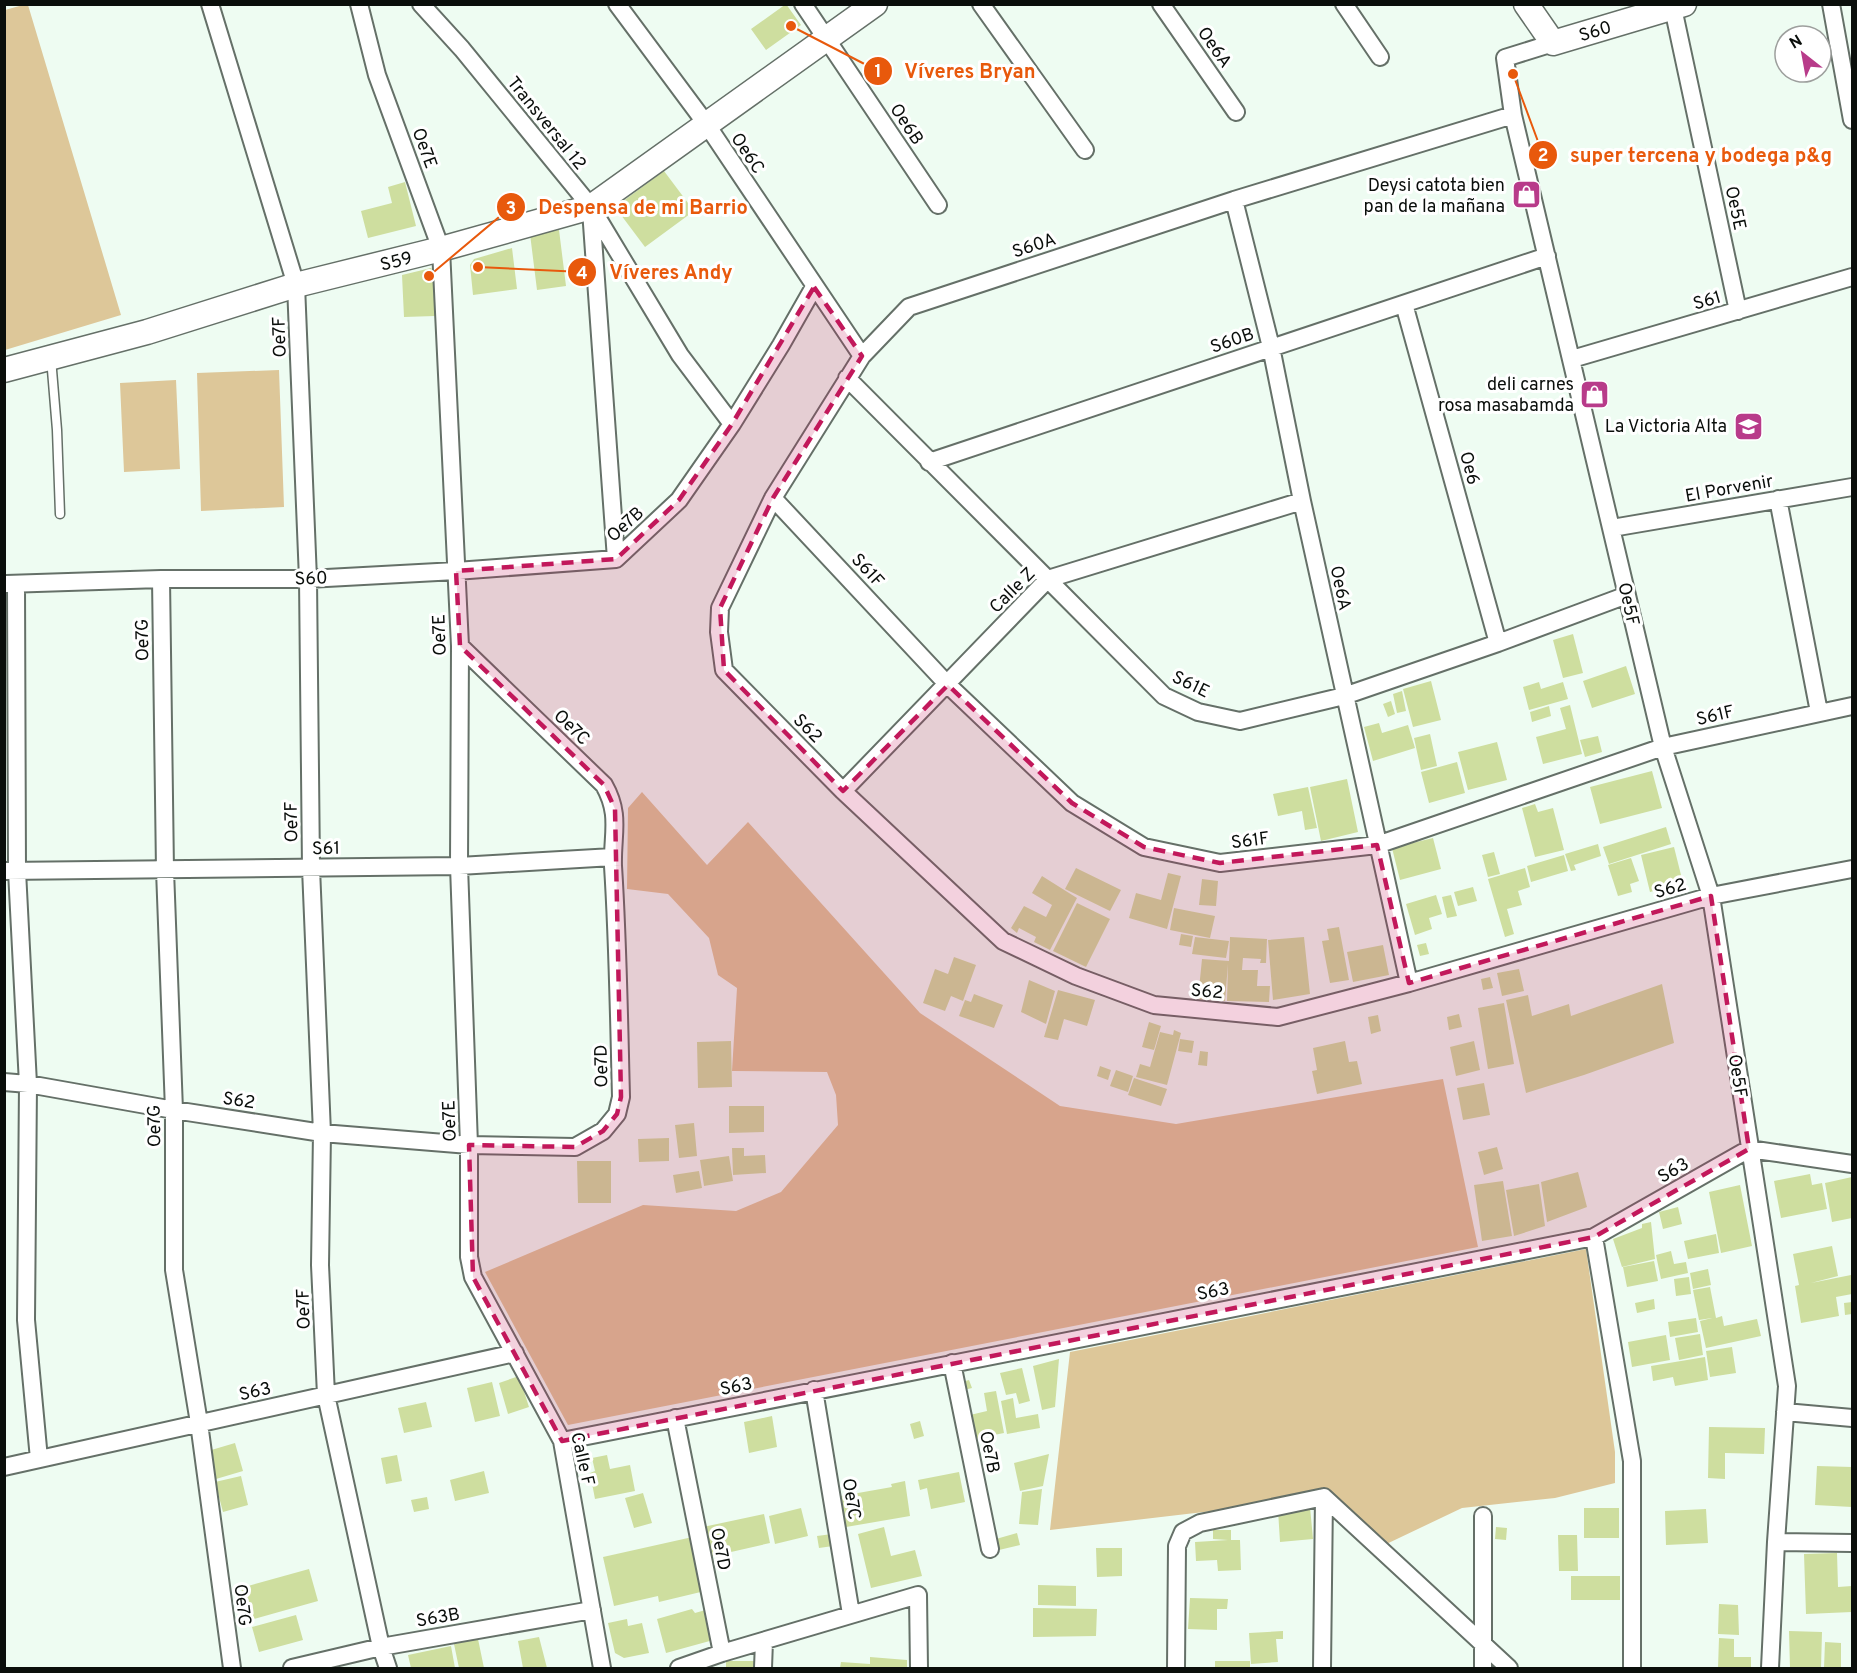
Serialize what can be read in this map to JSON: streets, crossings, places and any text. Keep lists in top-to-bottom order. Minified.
{"streets":{"street":["S60","Oe6A","Transversal 12","Oe6B","Oe7E","Oe6C","Oe5E","S60A","S59","S61","Oe7F","S60B","Oe6","El Porvenir","Oe7B","S61F","Calle Z","Oe5F","Oe7G","S61E","Oe7C","S62","Oe7D","S63","Calle F","S63B"]},"crossings":[["S60","Oe7E"],["S60","Oe5E"],["S60","Oe7F"],["S60","Oe7B"],["S60","Oe5F"],["S60","Oe7G"],["Oe6A","S60A"],["Oe6A","S60B"],["Oe6A","S61F"],["Oe6A","Calle Z"],["Oe6A","S61E"],["Oe6A","S62"],["Transversal 12","S59"],["Transversal 12","Oe7B"],["Oe6B","S59"],["Oe7E","S59"],["Oe7E","S61"],["Oe7E","Oe7C"],["Oe7E","S62"],["Oe7E","Oe7D"],["Oe7E","Calle F"],["Oe6C","S60A"],["Oe6C","S59"],["Oe6C","Oe7B"],["Oe5E","S61"],["S60A","S61F"],["S60A","Oe5F"],["S60A","S61E"],["S60A","S62"],["S59","Oe7F"],["S59","Oe7B"],["S61","Oe7F"],["S61","Oe5F"],["S61","Oe7G"],["S61","Oe7C"],["S61","Oe7D"],["Oe7F","S62"],["Oe7F","S63"],["Oe7F","S63B"],["S60B","Oe6"],["S60B","Oe5F"],["S60B","S61E"],["Oe6","S61E"],["El Porvenir","Oe5F"],["Oe7B","S63"],["S61F","Calle Z"],["S61F","Oe5F"],["Calle Z","S61E"],["Calle Z","S62"],["Oe5F","S61E"],["Oe5F","S62"],["Oe5F","S63"],["Oe7G","S62"],["Oe7G","S63"],["Oe7C","Oe7D"],["Oe7C","S63"],["S62","Oe7D"],["Oe7D","S63"],["S63","Calle F"],["Calle F","S63B"]],"places":{"other":["Víveres Bryan","super tercena y bodega p&g","Víveres Andy","Despensa de mi Barrio"],"shop":["Deysi catota bien pan de la mañana","deli carnes rosa masabamda"],"school or university":["La Victoria Alta"]},"north":"top left"}
